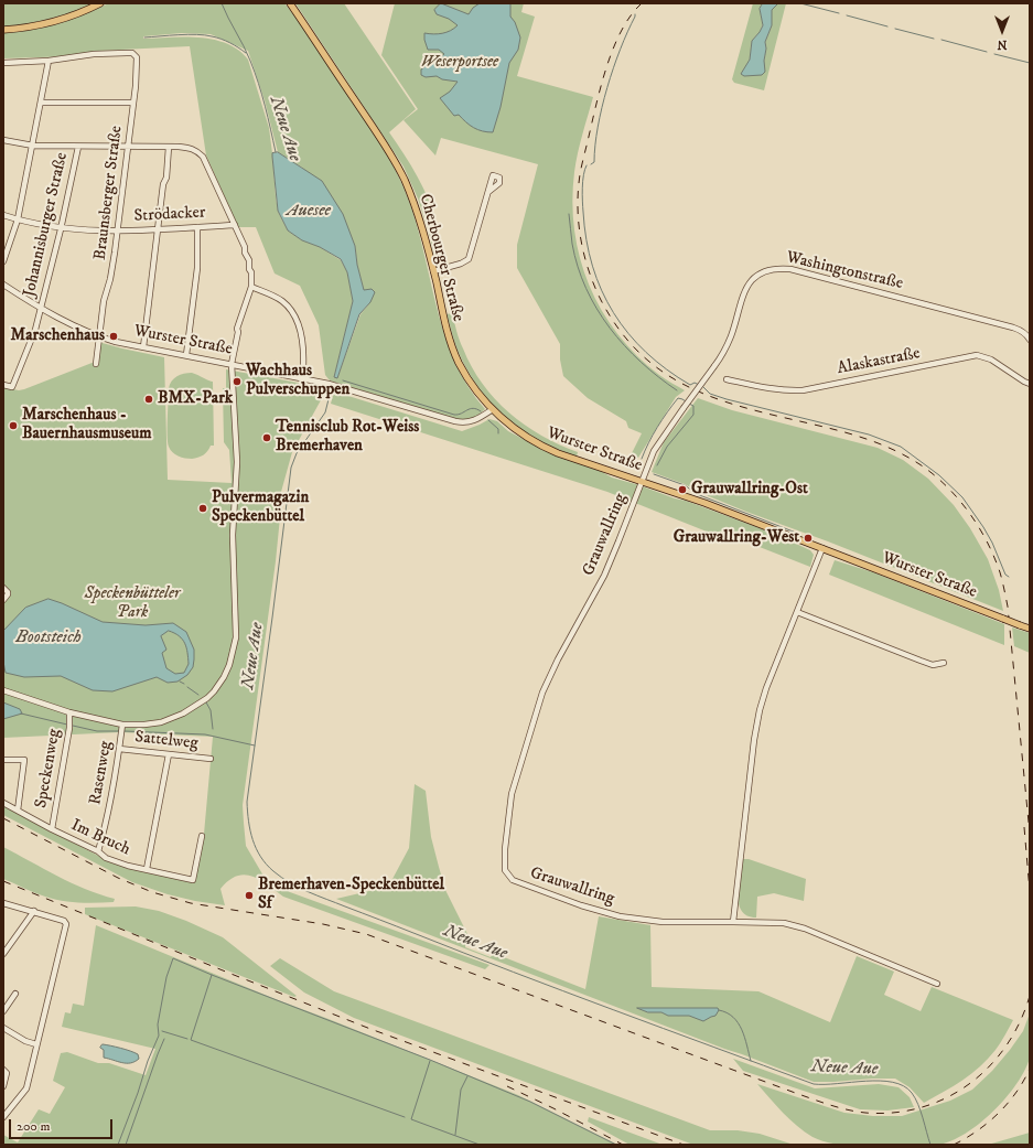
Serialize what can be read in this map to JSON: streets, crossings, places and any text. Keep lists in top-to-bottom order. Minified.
{"streets":{"main road":["Cherbourger Straße","Wurster Straße"],"street":["Braunsberger Straße","Strödacker","Johannisburger Straße","Washingtonstraße","Alaskastraße","Grauwallring","Sattelweg","Speckenweg","Rasenweg","Im Bruch"]},"crossings":[["Braunsberger Straße","Strödacker"],["Braunsberger Straße","Wurster Straße"],["Strödacker","Johannisburger Straße"],["Johannisburger Straße","Wurster Straße"],["Cherbourger Straße","Wurster Straße"],["Washingtonstraße","Wurster Straße"],["Washingtonstraße","Grauwallring"],["Wurster Straße","Grauwallring"],["Sattelweg","Rasenweg"],["Speckenweg","Im Bruch"],["Rasenweg","Im Bruch"]],"water":["Neue Aue","Auesee","Bootsteich"],"parks":["Weserportsee","Speckenbütteler Park"],"places":["Marschenhaus","Wachhaus Pulverschuppen","BMX-Park","Marschenhaus - Bauernhausmuseum","Tennisclub Rot-Weiss Bremerhaven","Grauwallring-Ost","Pulvermagazin Speckenbüttel","Grauwallring-West","Bremerhaven-Speckenbüttel Sf"],"scale_bar":"200 m","north":"bottom"}
